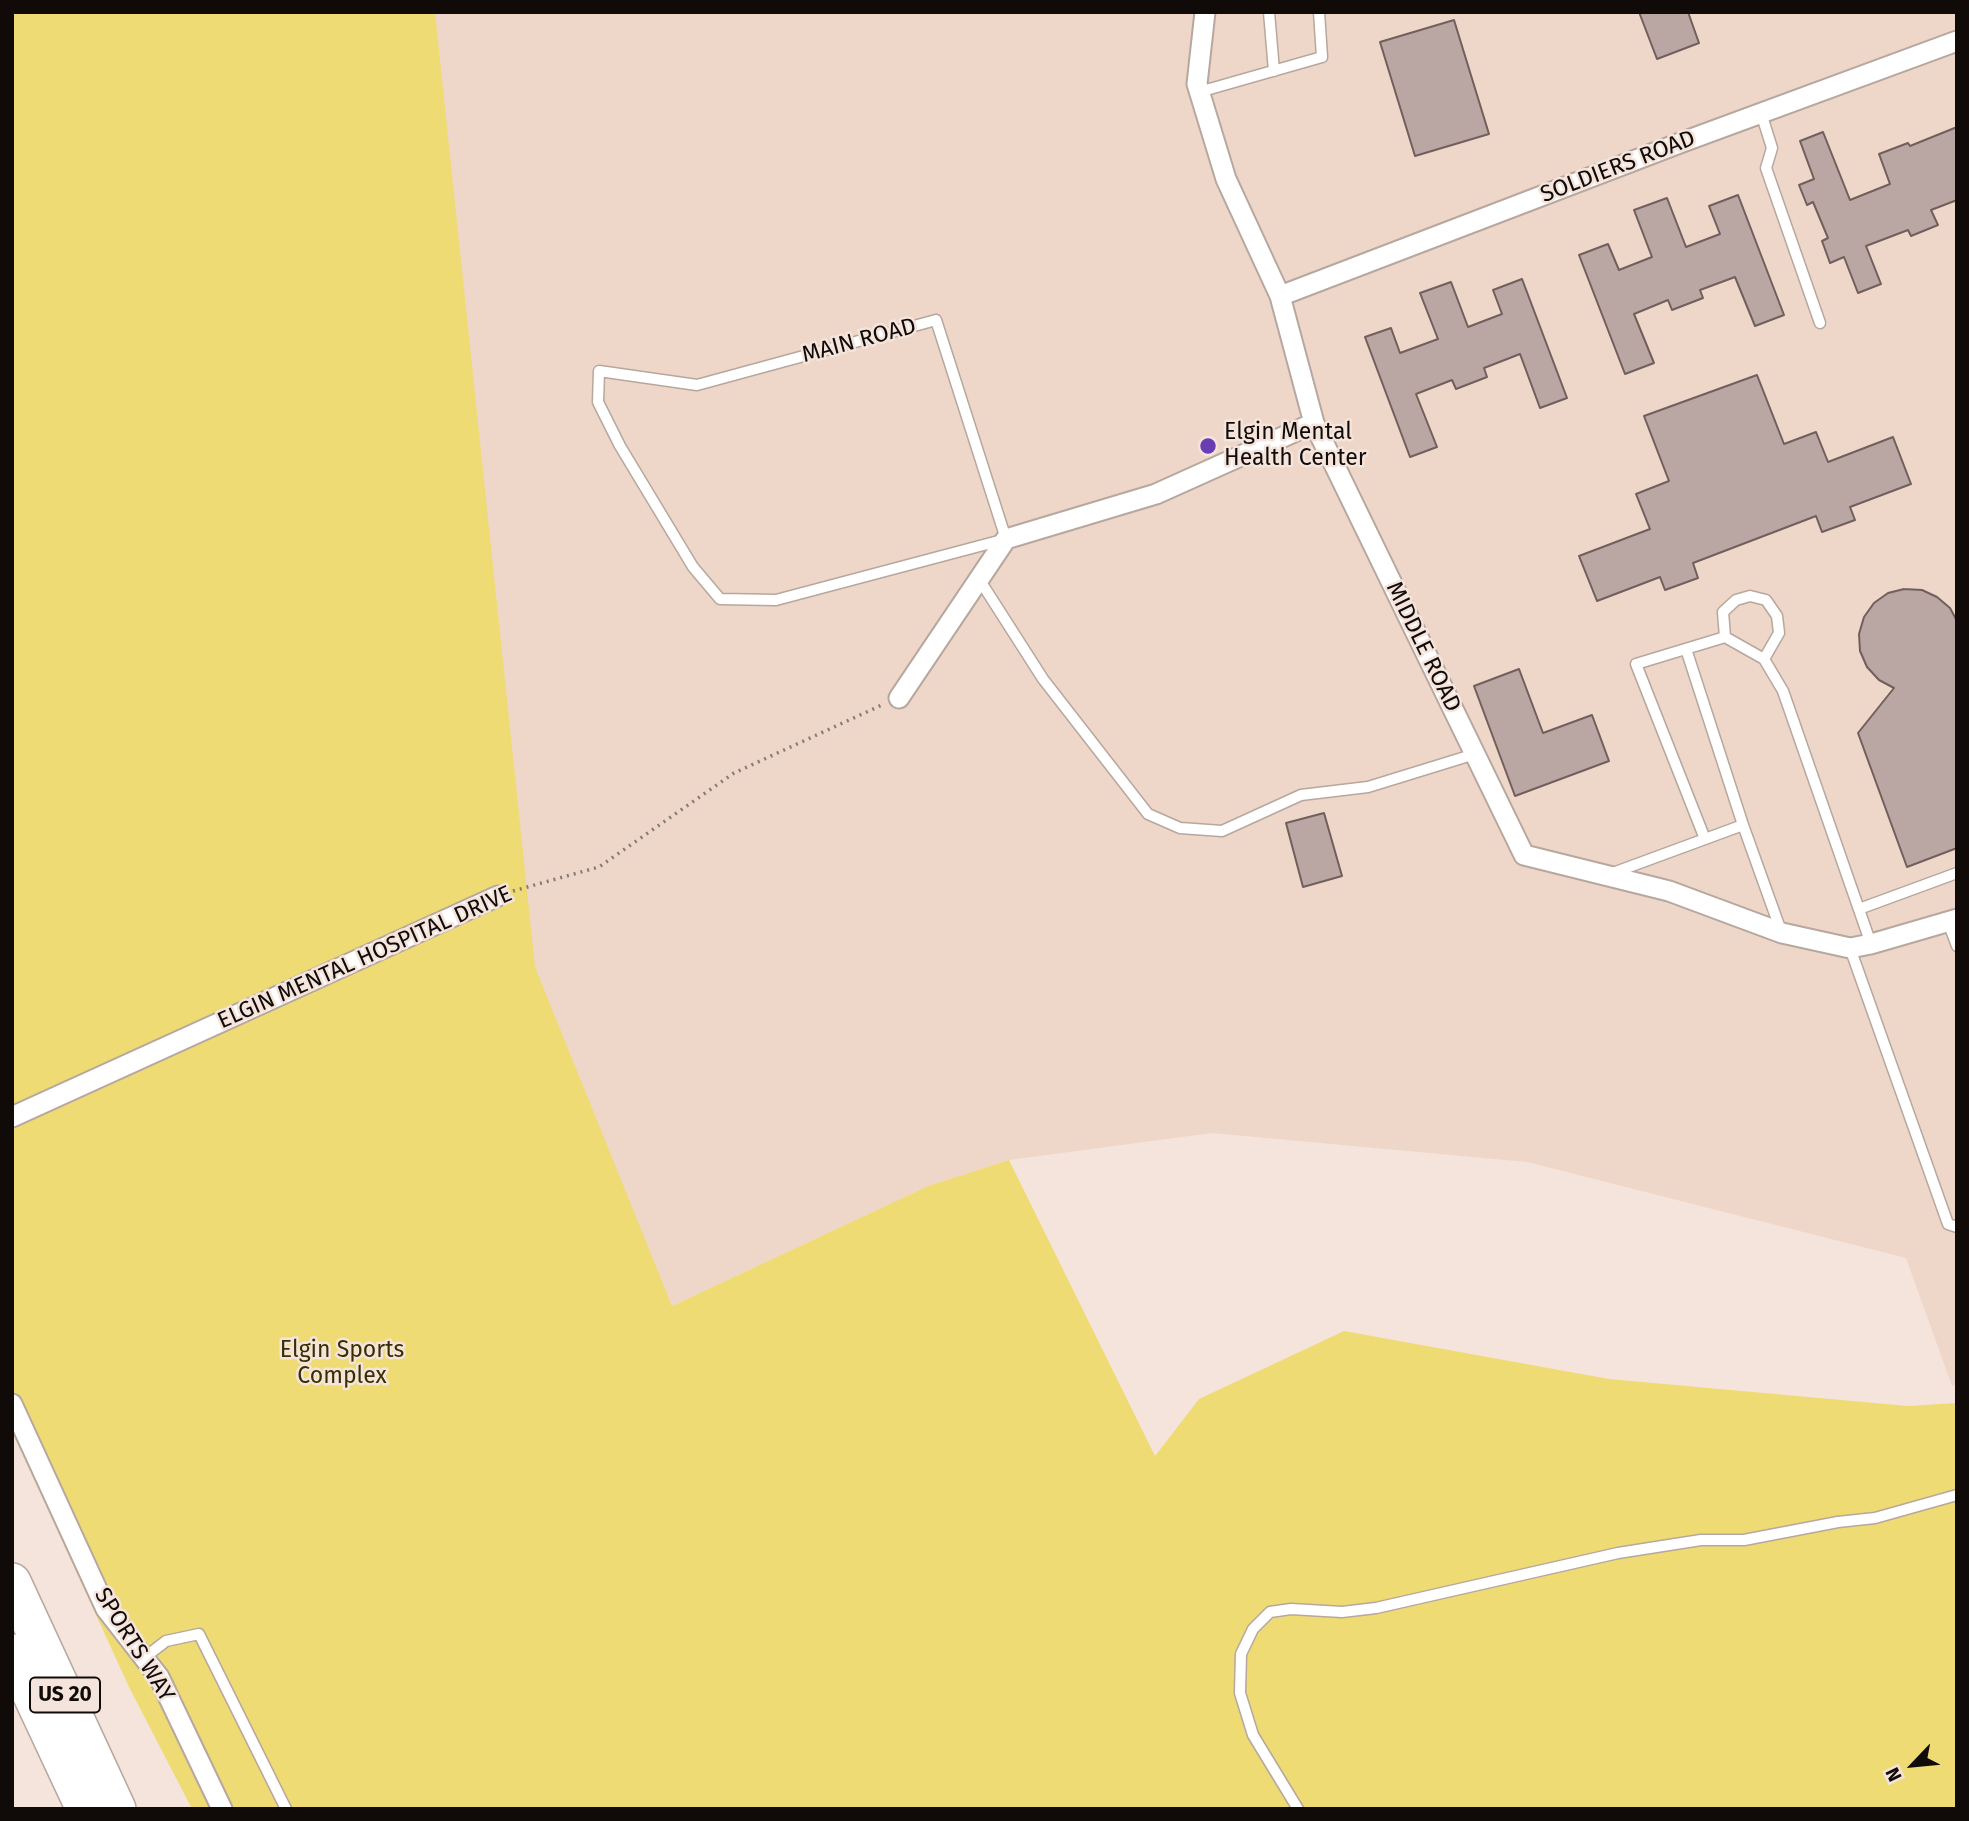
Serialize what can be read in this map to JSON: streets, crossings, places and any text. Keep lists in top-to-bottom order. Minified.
{"streets":{"highway":["US 20"],"street":["SOLDIERS ROAD","MIDDLE ROAD","ELGIN MENTAL HOSPITAL DRIVE","SPORTS WAY"],"lane":["MAIN ROAD"]},"crossings":[["SOLDIERS ROAD","MIDDLE ROAD"]],"parks":["Elgin Sports Complex"],"places":["Elgin Mental Health Center"],"north":"bottom left"}
